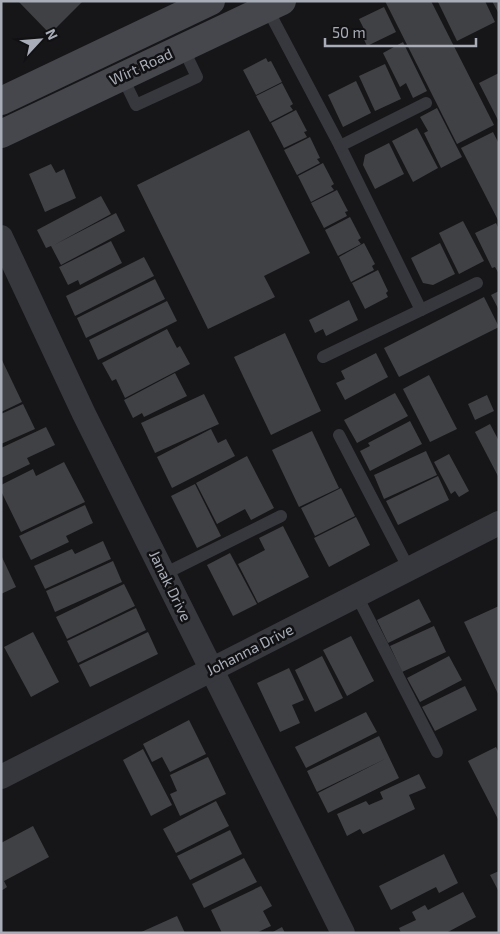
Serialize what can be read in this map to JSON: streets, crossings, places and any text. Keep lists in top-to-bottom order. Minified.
{"streets":{"main road":["Wirt Road"],"street":["Janak Drive","Johanna Drive"]},"crossings":[["Janak Drive","Johanna Drive"]],"scale_bar":"50 m","north":"top right"}
